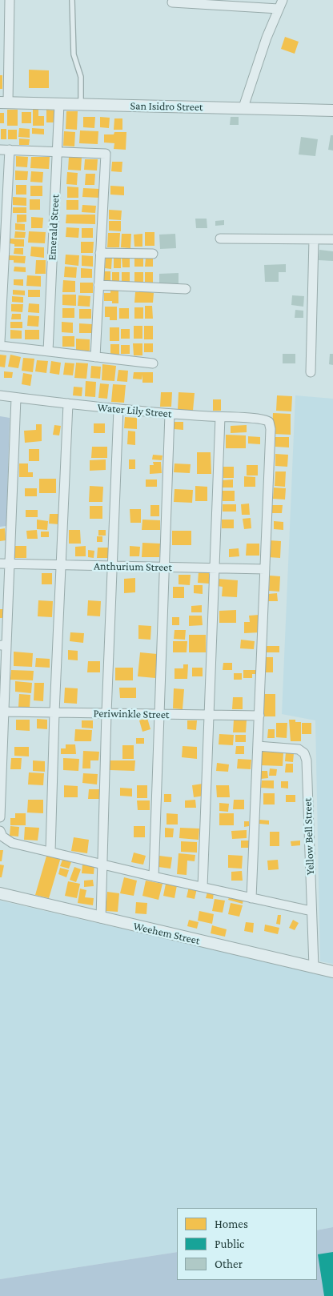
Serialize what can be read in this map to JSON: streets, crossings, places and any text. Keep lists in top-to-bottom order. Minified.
{"streets":{"street":["San Isidro Street","Emerald Street","Water Lily Street","Anthurium Street","Periwinkle Street","Yellow Bell Street","Weehem Street"]},"crossings":[["San Isidro Street","Emerald Street"],["Water Lily Street","Anthurium Street"],["Yellow Bell Street","Weehem Street"]],"legend":["Homes","Public","Other"]}
